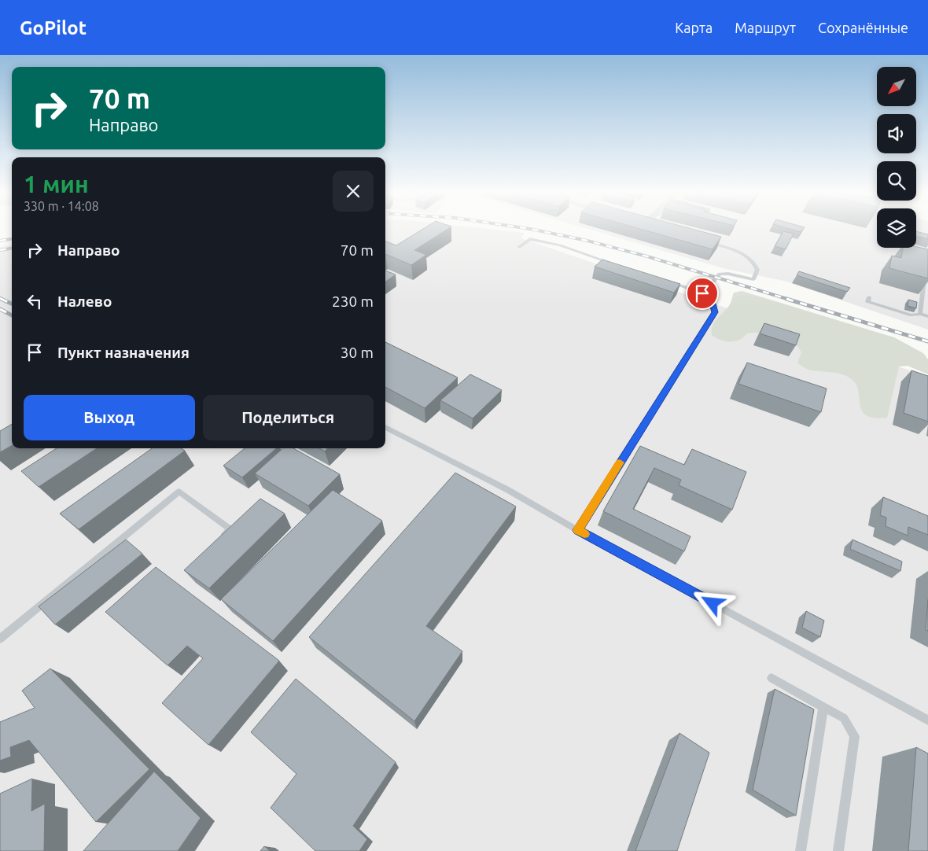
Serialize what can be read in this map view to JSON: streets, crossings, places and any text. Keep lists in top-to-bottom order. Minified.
{"north":"bottom left","page":{"header":"GoPilot","nav":["Карта","Маршрут","Сохранённые"],"turn":["70 m","Направо"],"heading":["1 мин","330 m · 14:08"],"list":[{"name":"Направо","value":"70 m"},{"name":"Налево","value":"230 m"},{"name":"Пункт назначения","value":"30 m"}],"buttons":["Выход","Поделиться"]}}
